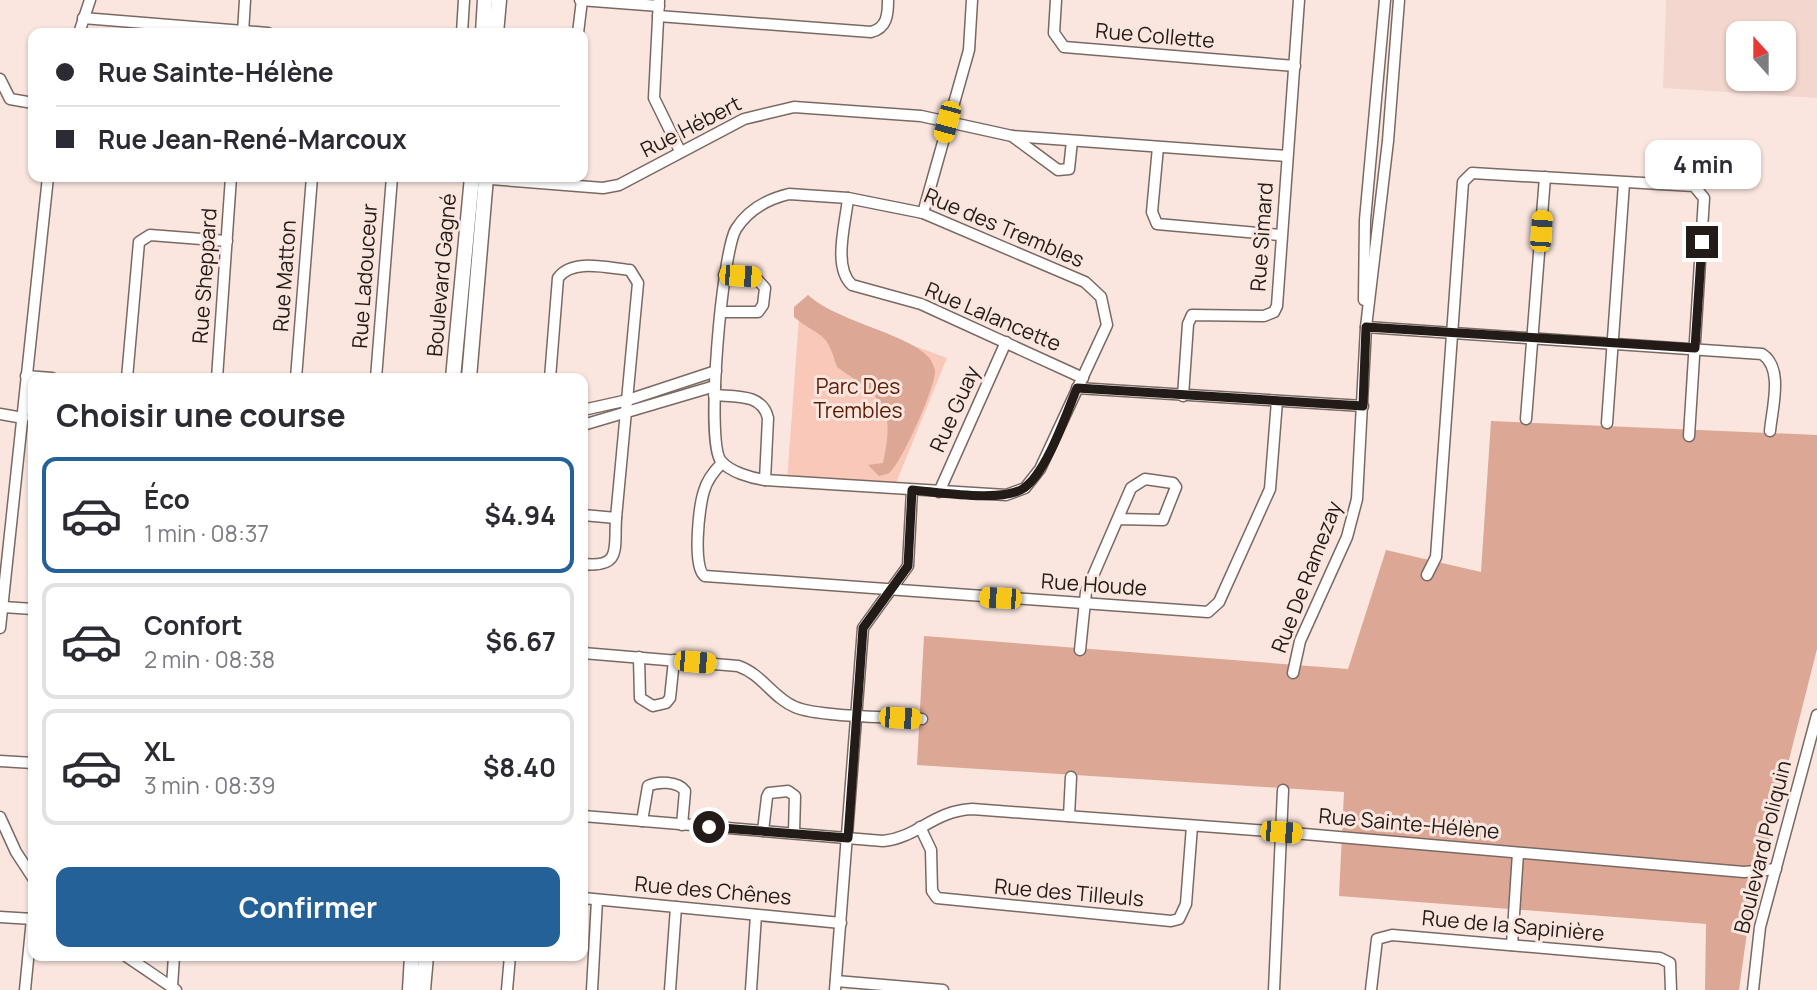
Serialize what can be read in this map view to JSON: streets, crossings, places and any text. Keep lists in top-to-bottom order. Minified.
{"streets":{"main road":["Boulevard Gagné"],"street":["Rue Collette","Rue Hébert","Rue des Trembles","Rue Simard","Rue Sheppard","Rue Matton","Rue Ladouceur","Rue Lalancette","Rue Guay","Rue De Ramezay","Rue Houde","Rue Sainte-Hélène","Boulevard Poliquin","Rue des Chênes","Rue des Tilleuls","Rue de la Sapinière"]},"crossings":[["Rue Collette","Rue Simard"],["Rue Hébert","Rue Simard"],["Rue des Trembles","Rue Lalancette"],["Rue des Trembles","Rue Guay"],["Rue des Trembles","Rue Houde"],["Rue Lalancette","Rue Guay"],["Rue Sainte-Hélène","Boulevard Poliquin"],["Rue Sainte-Hélène","Rue des Tilleuls"]],"parks":["Parc Des Trembles"],"north":"top","page":{"banner":["Rue Sainte-Hélène","Rue Jean-René-Marcoux"],"bubble":"4 min","heading":"Choisir une course","list":[{"name":"Éco","note":"1 min · 08:37","value":"$4.94"},{"name":"Confort","note":"2 min · 08:38","value":"$6.67"},{"name":"XL","note":"3 min · 08:39","value":"$8.40"}],"buttons":"Confirmer"}}
